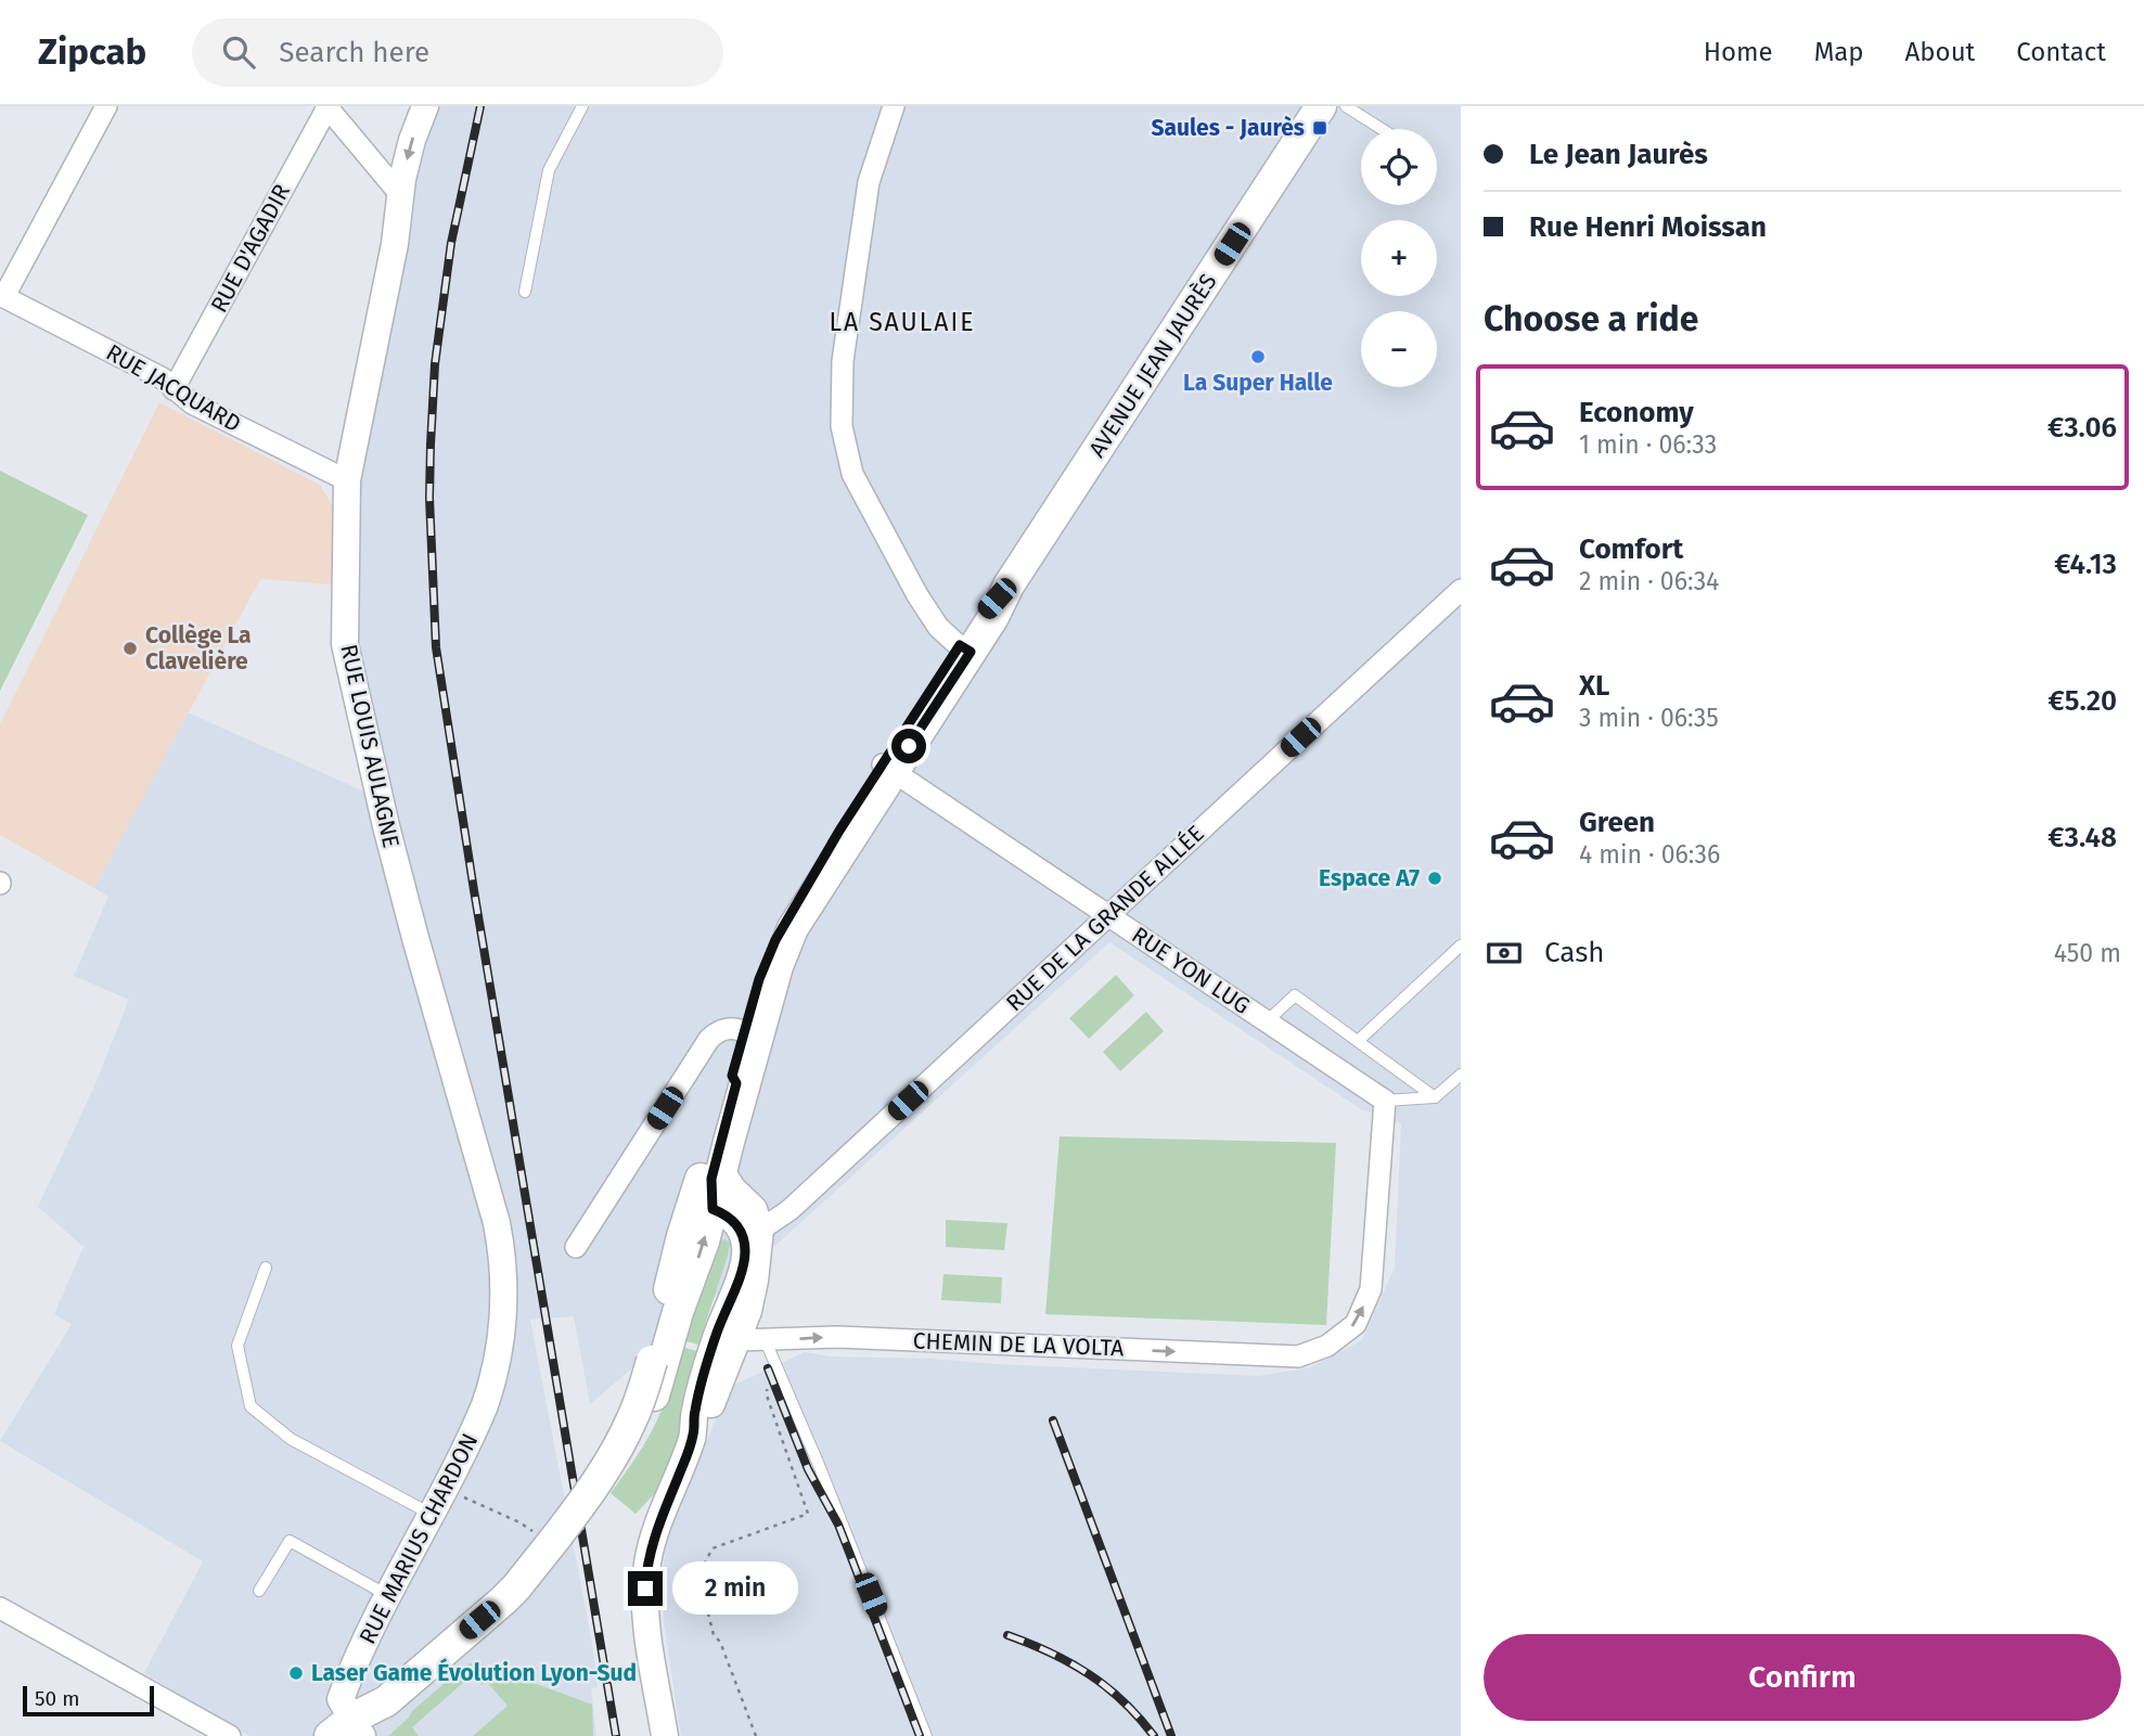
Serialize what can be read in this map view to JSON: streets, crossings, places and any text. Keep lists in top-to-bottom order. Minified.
{"streets":{"main road":["AVENUE JEAN JAURÈS"],"street":["RUE D'AGADIR","RUE JACQUARD","RUE LOUIS AULAGNE","RUE DE LA GRANDE ALLÉE","RUE YON LUG","CHEMIN DE LA VOLTA","RUE MARIUS CHARDON"]},"crossings":[["RUE D'AGADIR","RUE JACQUARD"],["AVENUE JEAN JAURÈS","RUE YON LUG"],["AVENUE JEAN JAURÈS","RUE MARIUS CHARDON"],["RUE JACQUARD","RUE LOUIS AULAGNE"],["RUE LOUIS AULAGNE","RUE MARIUS CHARDON"],["RUE DE LA GRANDE ALLÉE","RUE YON LUG"],["RUE YON LUG","CHEMIN DE LA VOLTA"]],"one_way":["CHEMIN DE LA VOLTA"],"districts":["LA SAULAIE"],"places":{"transit":["Saules - Jaurès"],"other":["La Super Halle","Collège La Clavelière","Espace A7","Laser Game Évolution Lyon-Sud"]},"scale_bar":"50 m","page":{"header":"Zipcab","search":"Search here","nav":["Home","Map","About","Contact"],"banner":["Le Jean Jaurès","Rue Henri Moissan"],"map_buttons":["+","−"],"heading":"Choose a ride","list":[{"name":"Economy","note":"1 min · 06:33","value":"€3.06"},{"name":"Comfort","note":"2 min · 06:34","value":"€4.13"},{"name":"XL","note":"3 min · 06:35","value":"€5.20"},{"name":"Green","note":"4 min · 06:36","value":"€3.48"}],"pay":["Cash","450 m"],"bubble":"2 min","buttons":"Confirm","scale":"50 m"}}
